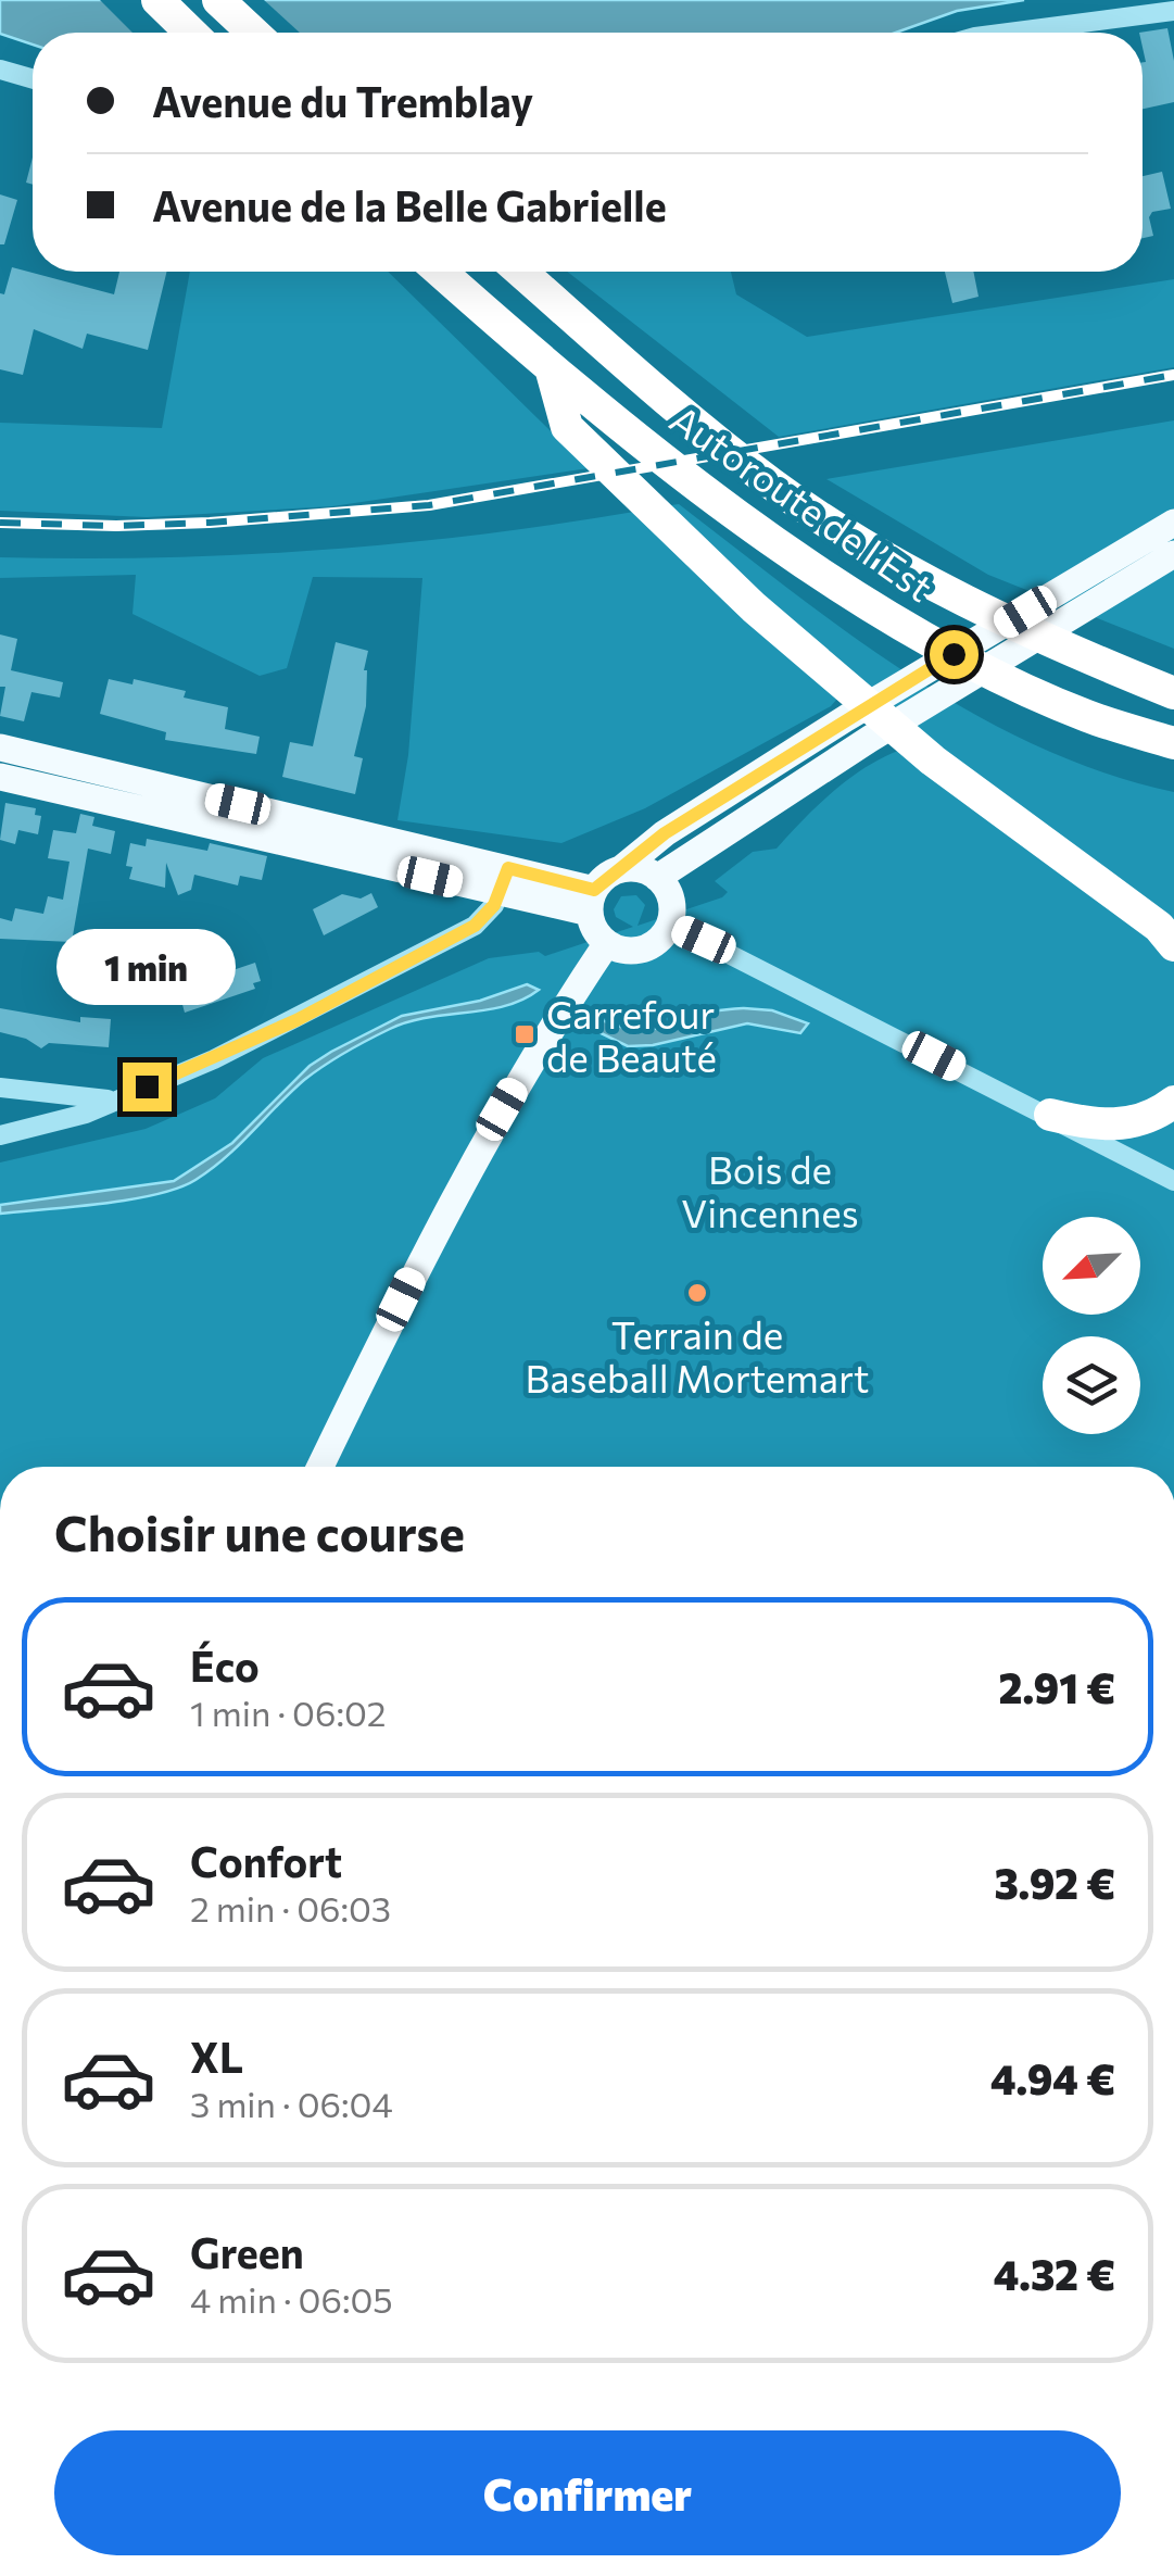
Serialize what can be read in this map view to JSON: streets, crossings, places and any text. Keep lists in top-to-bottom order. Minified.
{"streets":{"highway":["Autoroute de l’Est"]},"parks":["Bois de Vincennes"],"places":{"transit":["Carrefour de Beauté"],"other":["Terrain de Baseball Mortemart"]},"north":"bottom left","page":{"banner":["Avenue du Tremblay","Avenue de la Belle Gabrielle"],"bubble":"1 min","heading":"Choisir une course","list":[{"name":"Éco","note":"1 min · 06:02","value":"2.91 €"},{"name":"Confort","note":"2 min · 06:03","value":"3.92 €"},{"name":"XL","note":"3 min · 06:04","value":"4.94 €"},{"name":"Green","note":"4 min · 06:05","value":"4.32 €"}],"buttons":"Confirmer"}}
